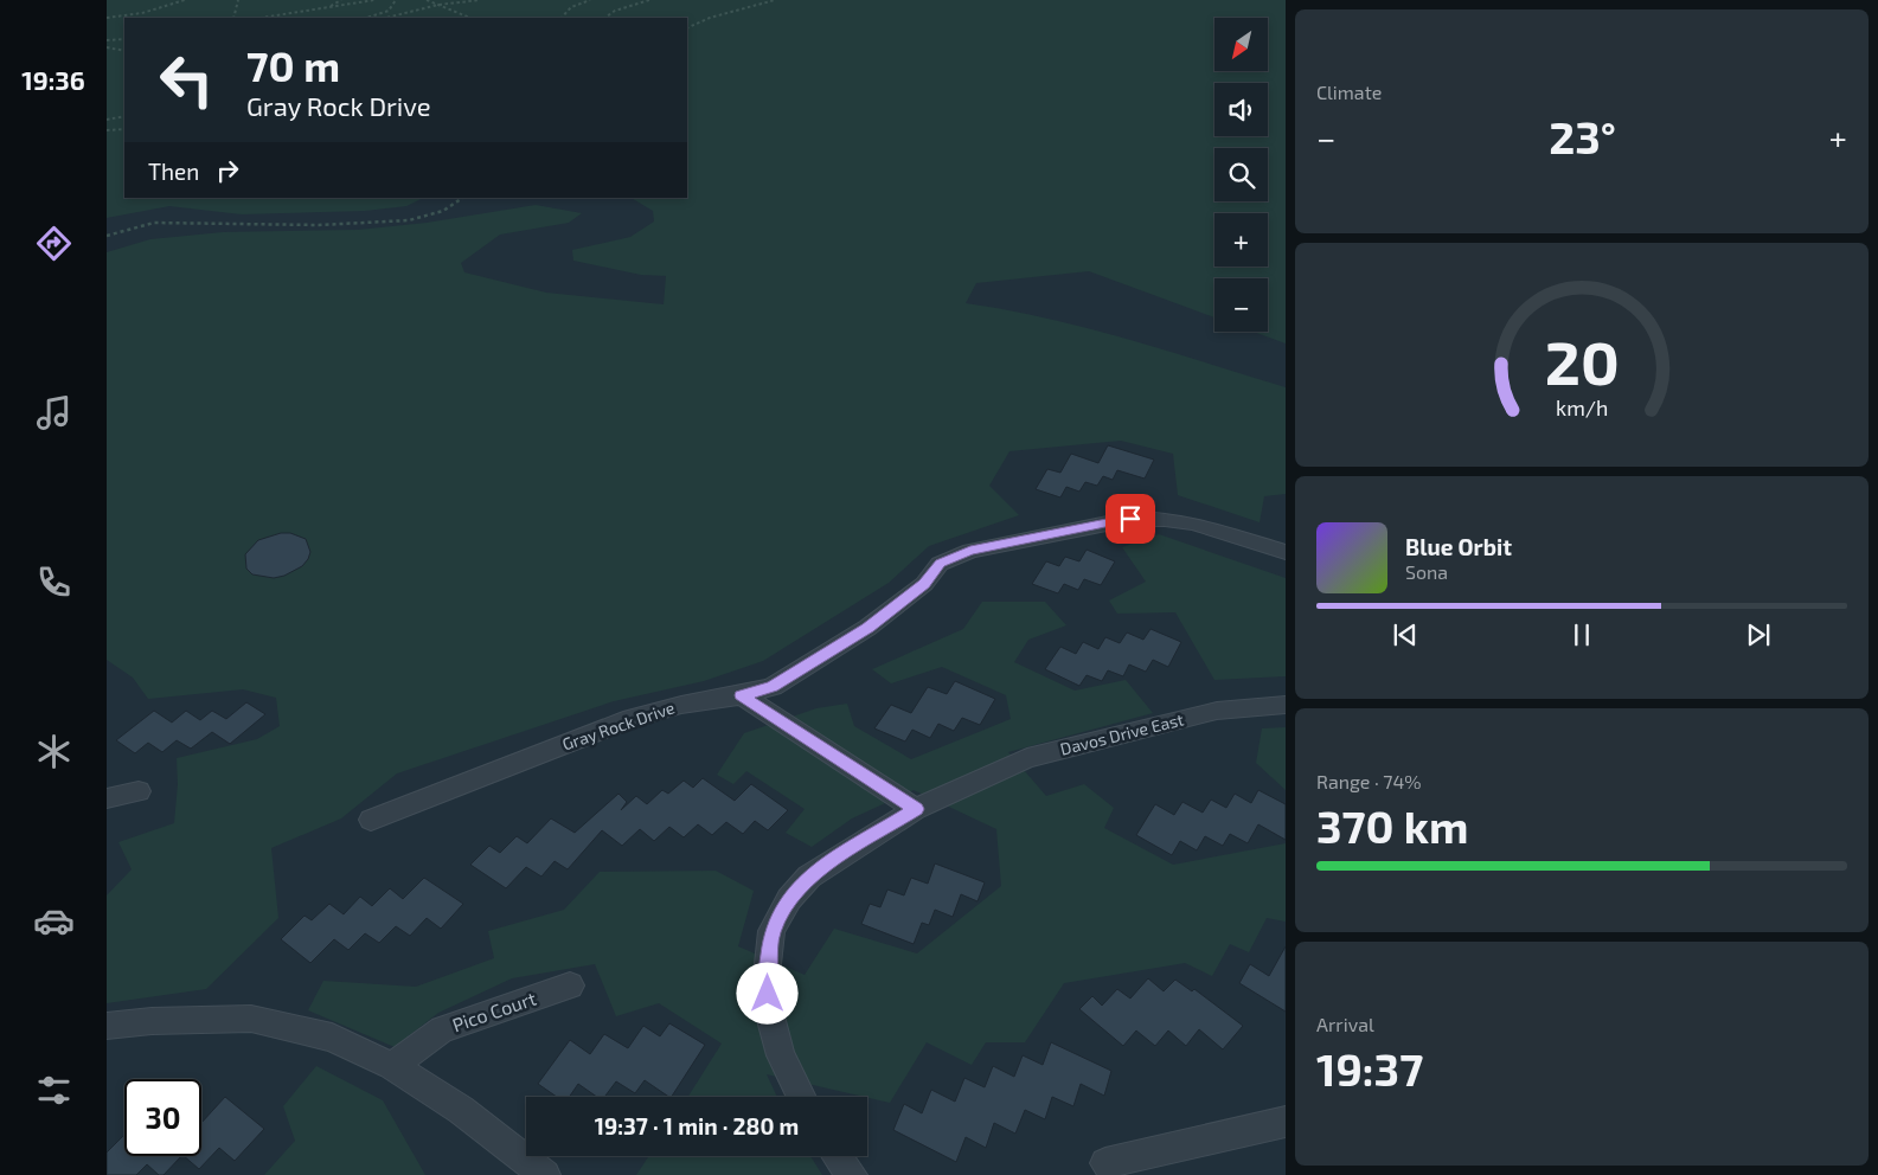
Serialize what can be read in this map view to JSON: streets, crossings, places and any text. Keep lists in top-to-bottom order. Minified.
{"streets":{"street":["Gray Rock Drive","Davos Drive East","Pico Court"]},"north":"bottom left","page":{"tabs":"19:36","tile":["Climate",["Range · 74%","370 km"],["Arrival","19:37"]],"map_buttons":["+","−"],"turn":["70 m","Gray Rock Drive"],"heat":["−","23°","+"],"then":"Then","song":["Blue Orbit","Sona"],"limit":"30","trip":"19:37 · 1 min · 280 m","gauge":["20","km/h"]}}
